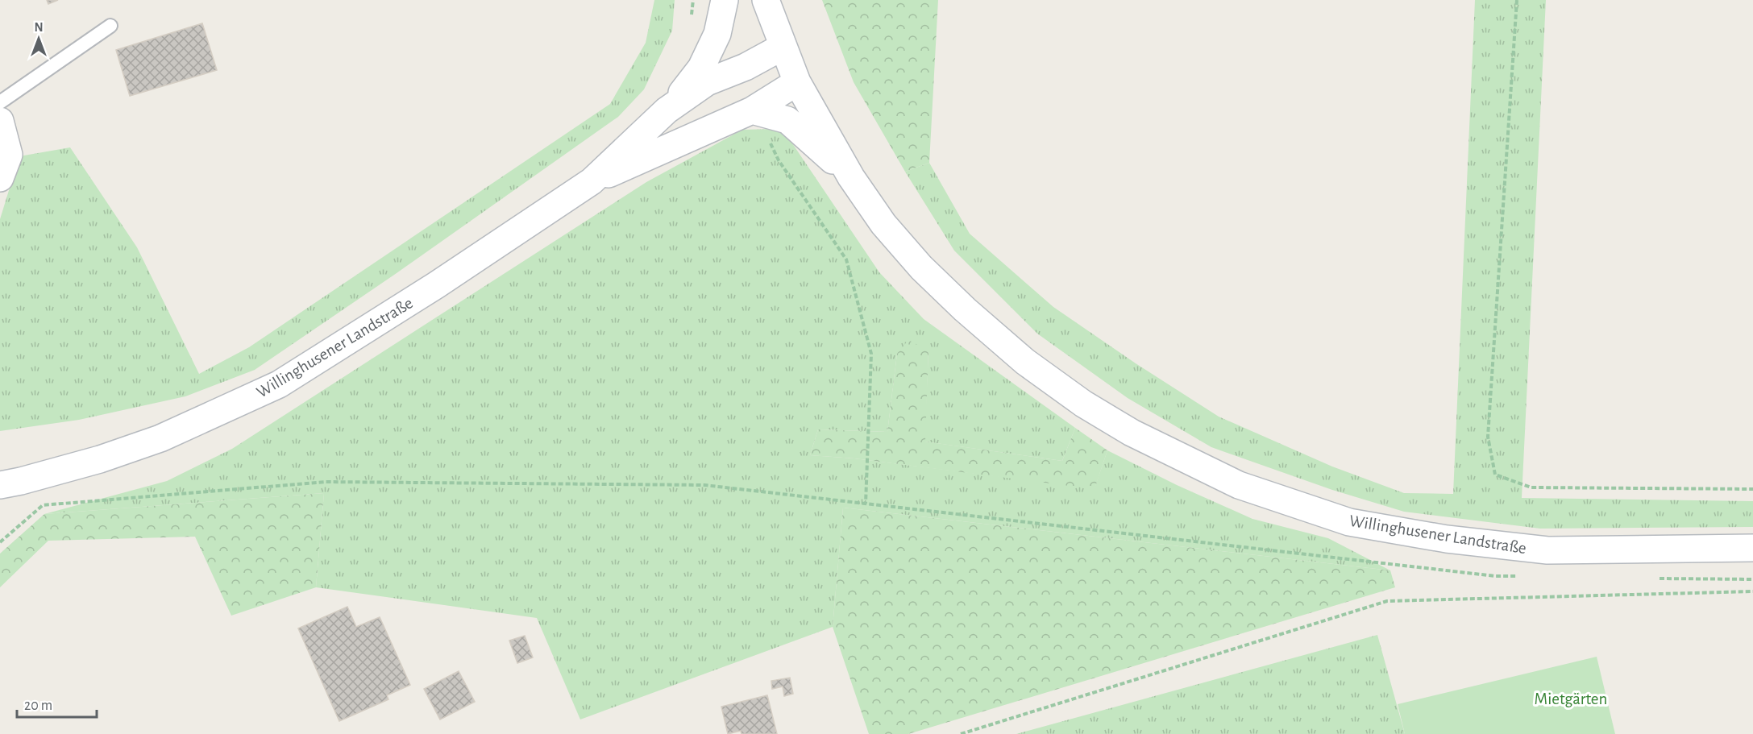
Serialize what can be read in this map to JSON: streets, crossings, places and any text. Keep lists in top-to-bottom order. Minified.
{"streets":{"main road":["Willinghusener Landstraße"]},"parks":["Mietgärten"],"scale_bar":"20 m","north":"top"}
